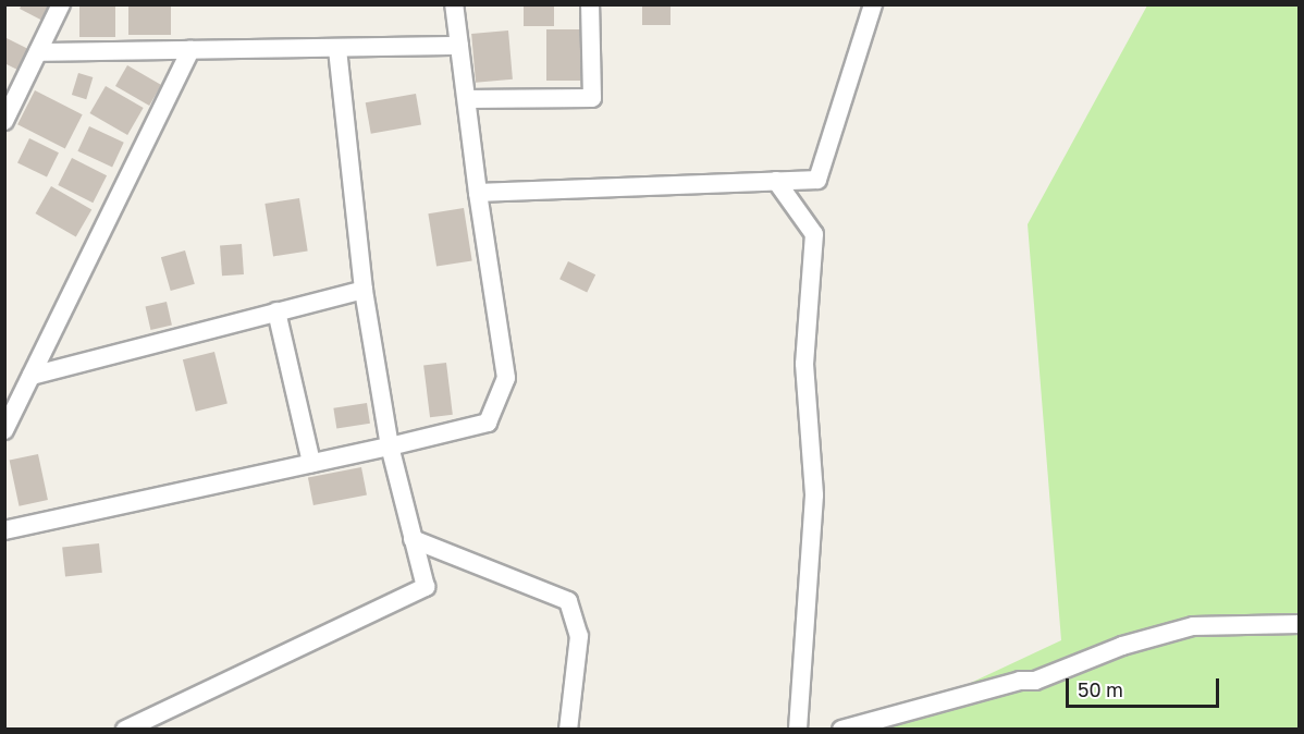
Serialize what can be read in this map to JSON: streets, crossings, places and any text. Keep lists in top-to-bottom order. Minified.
{"scale_bar":"50 m"}
